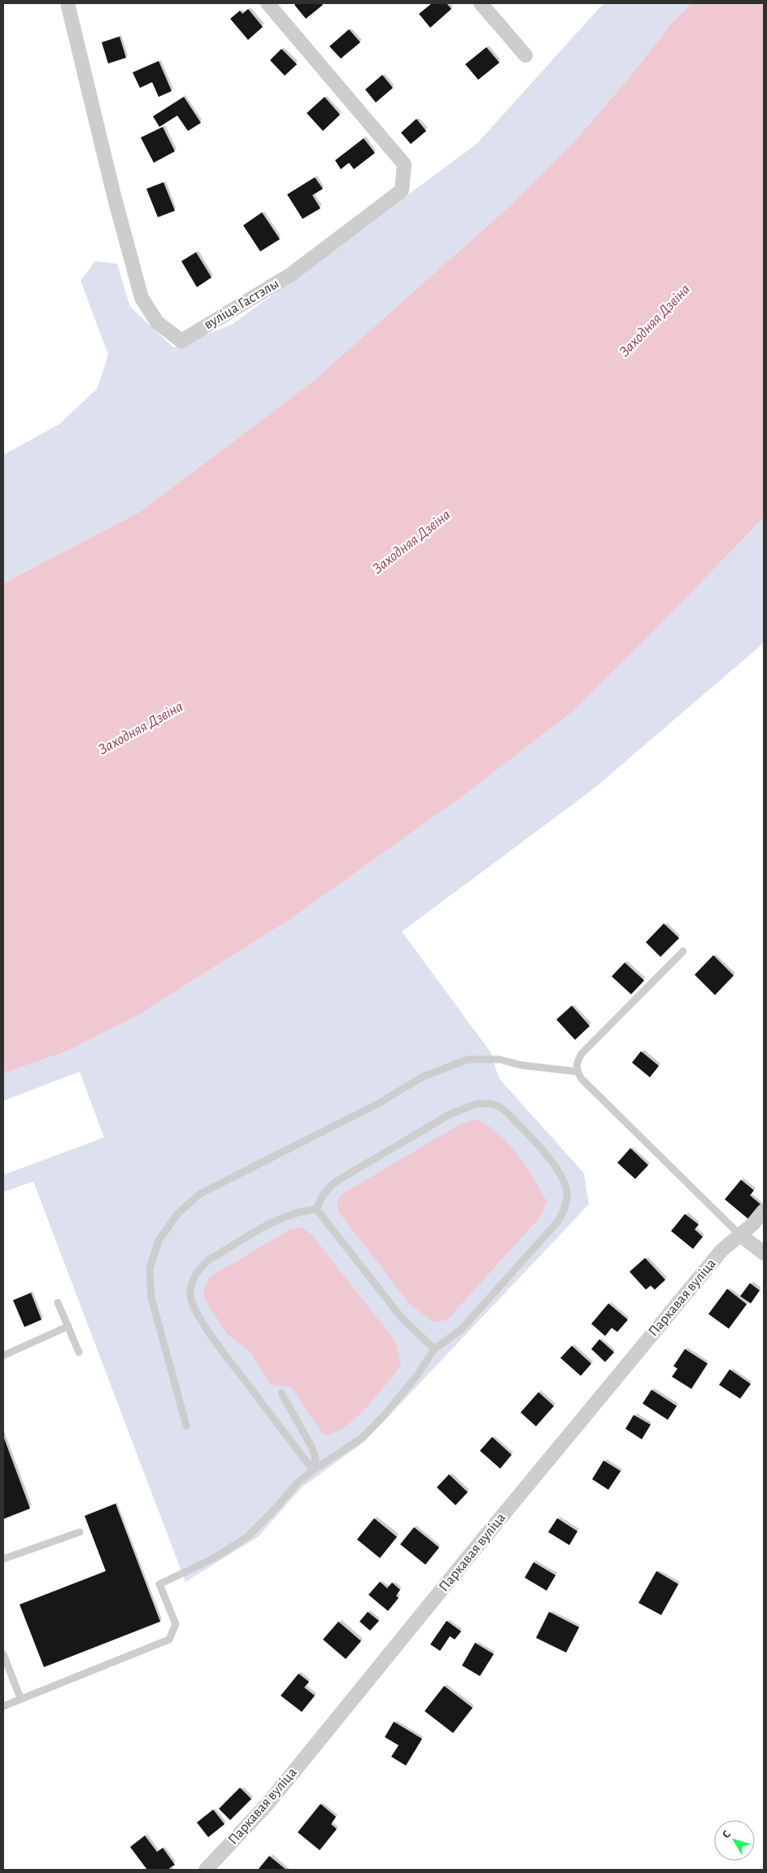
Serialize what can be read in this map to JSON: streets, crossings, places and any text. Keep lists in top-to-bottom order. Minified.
{"streets":{"street":["вуліца Гастэлы","Паркавая вуліца"]},"water":["Заходняя Дзвіна"],"north":"top left"}
